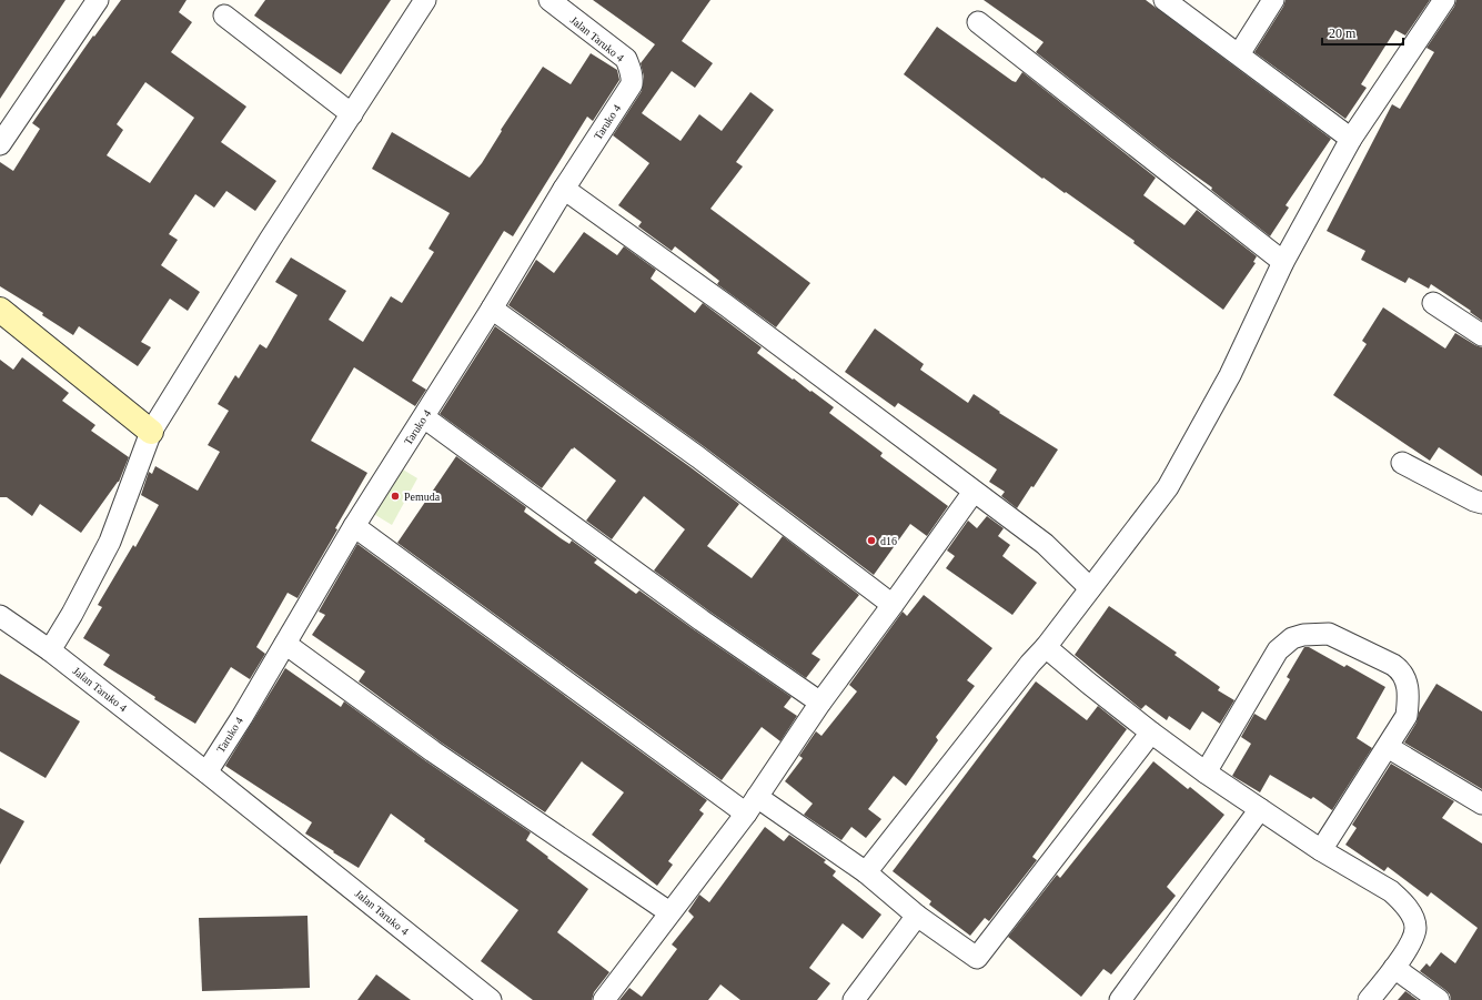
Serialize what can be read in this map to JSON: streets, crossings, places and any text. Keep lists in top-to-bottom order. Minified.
{"streets":{"street":["Jalan Taruko 4","Taruko 4"]},"crossings":[["Jalan Taruko 4","Taruko 4"]],"places":["Pemuda","d16"],"scale_bar":"20 m"}
